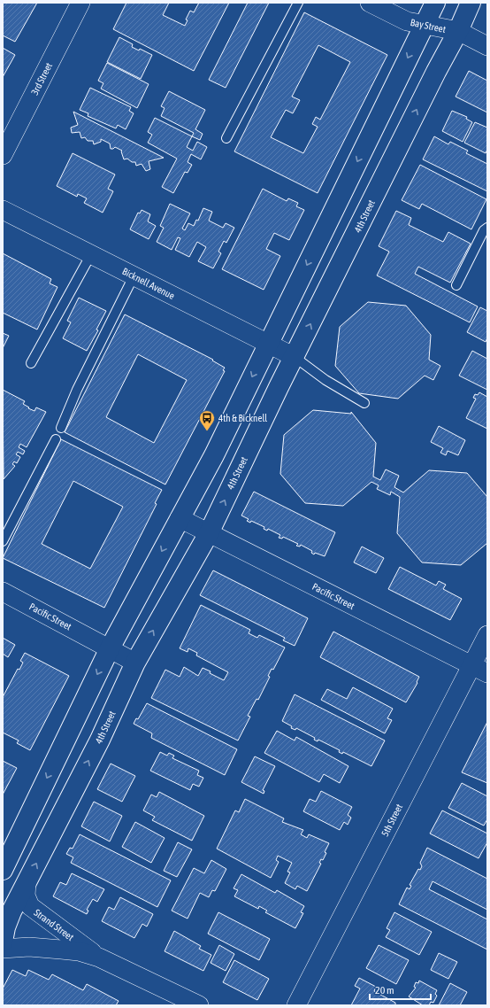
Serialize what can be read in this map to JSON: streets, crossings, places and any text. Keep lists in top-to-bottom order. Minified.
{"streets":{"street":["Bay Street","3rd Street","4th Street","Bicknell Avenue","Pacific Street","5th Street","Strand Street"]},"crossings":[["Bay Street","4th Street"],["4th Street","Bicknell Avenue"],["4th Street","Pacific Street"],["4th Street","Strand Street"],["Pacific Street","5th Street"]],"places":{"bus stop":["4th & Bicknell"]},"scale_bar":"20 m"}
